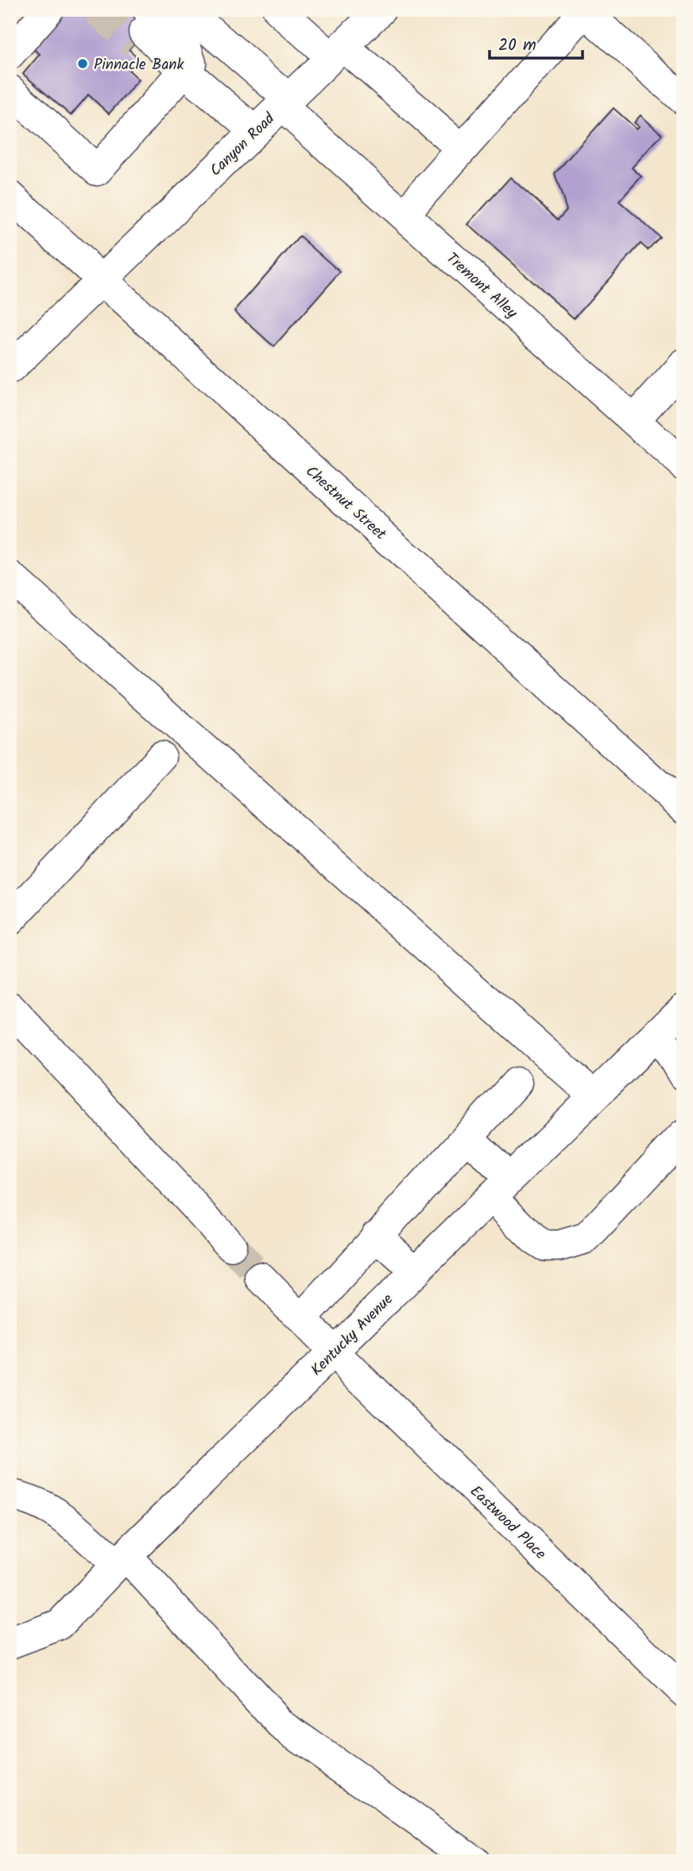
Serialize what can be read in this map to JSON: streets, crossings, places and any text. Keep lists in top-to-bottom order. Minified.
{"streets":{"street":["Canyon Road","Tremont Alley","Chestnut Street","Kentucky Avenue","Eastwood Place"]},"crossings":[["Canyon Road","Tremont Alley"],["Canyon Road","Chestnut Street"],["Kentucky Avenue","Eastwood Place"]],"places":["Pinnacle Bank"],"scale_bar":"20 m"}
